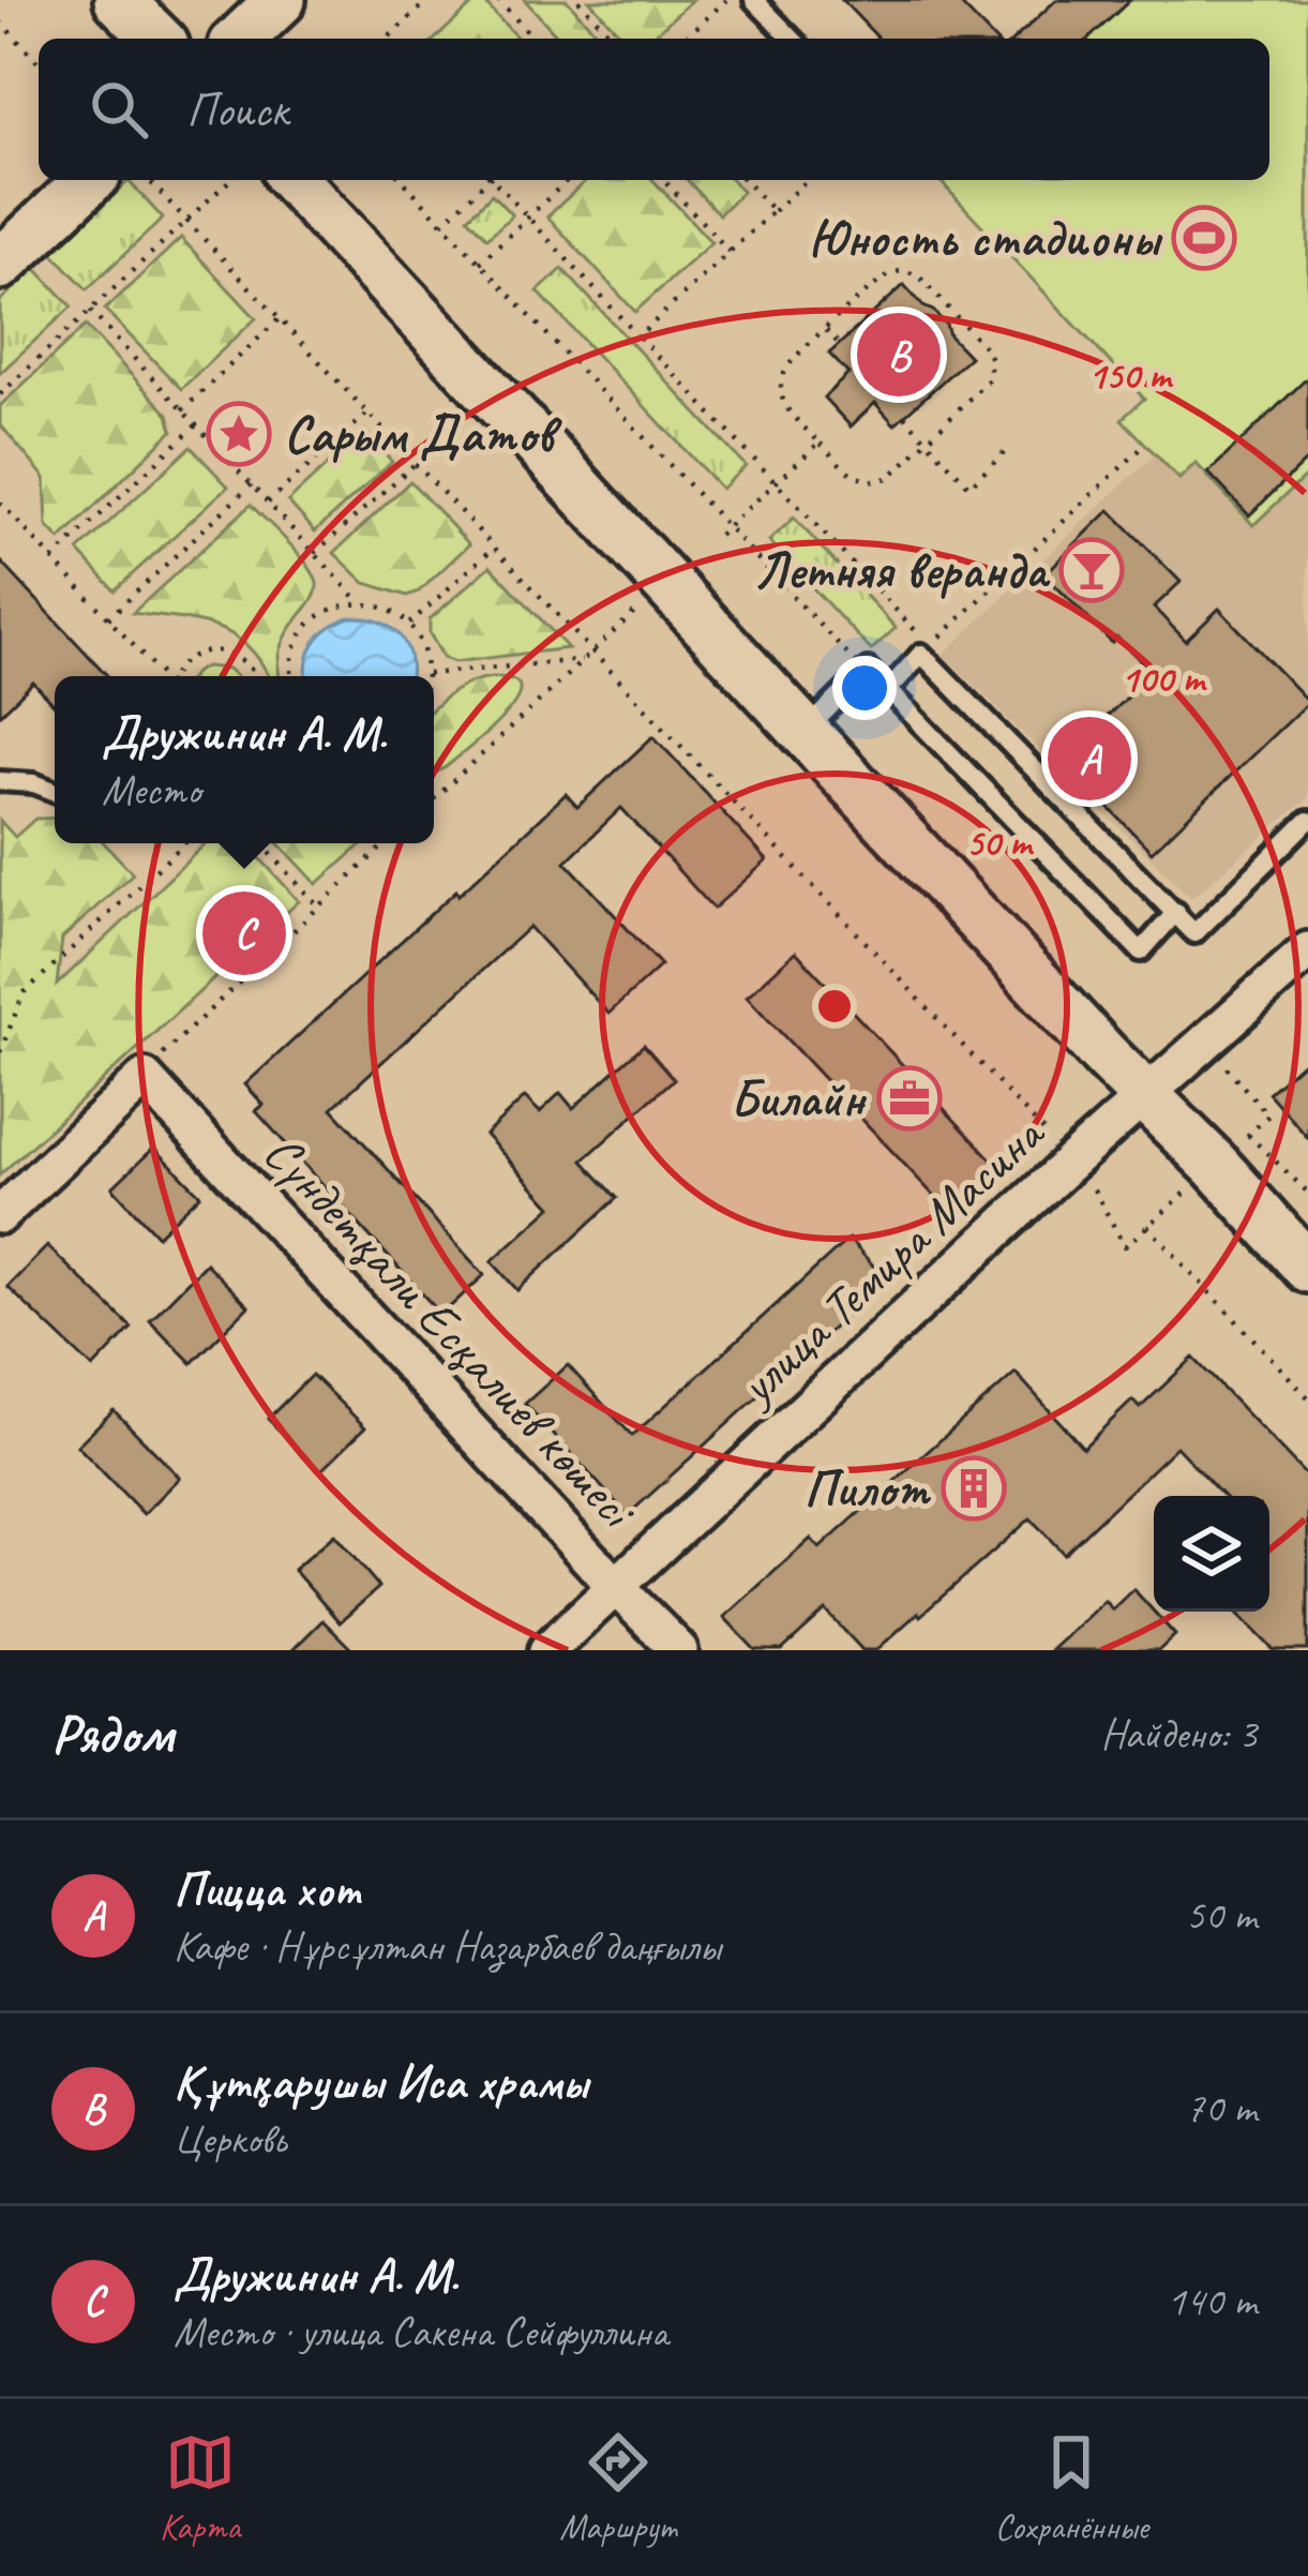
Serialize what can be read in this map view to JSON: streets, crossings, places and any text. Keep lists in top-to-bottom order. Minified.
{"streets":{"street":["улица Темира Масина","Сүндетқали Есқалиев көшесі"]},"crossings":[["улица Темира Масина","Сүндетқали Есқалиев көшесі"]],"places":{"sports":["Юность стадионы"],"place":["Сарым Датов"],"bar":["Летняя веранда"],"office":["Билайн"],"building":["Пилот"]},"page":{"search":"Поиск","pins":["B","A","C"],"popup":["Дружинин А. М.","Место"],"heading":["Рядом","Найдено: 3"],"list":[{"mark":"A","name":"Пицца хот","note":"Кафе · Нұрсұлтан Назарбаев даңғылы","value":"50 m"},{"mark":"B","name":"Құтқарушы Иса храмы","note":"Церковь","value":"70 m"},{"mark":"C","name":"Дружинин А. М.","note":"Место · улица Сакена Сейфуллина","value":"140 m"}],"nav":["Карта","Маршрут","Сохранённые"]},"rings":["150 m","100 m","50 m"]}
